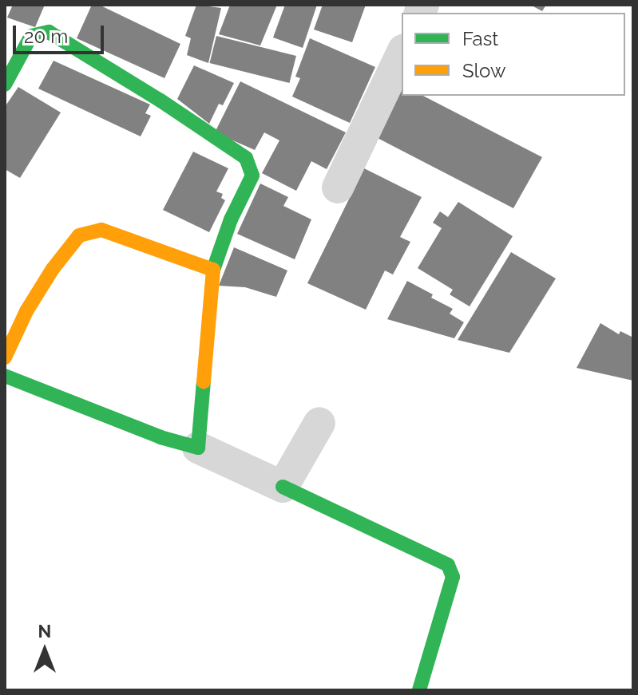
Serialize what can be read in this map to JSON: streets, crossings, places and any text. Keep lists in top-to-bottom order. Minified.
{"legend":["Fast","Slow"],"scale_bar":"20 m","north":"top"}
